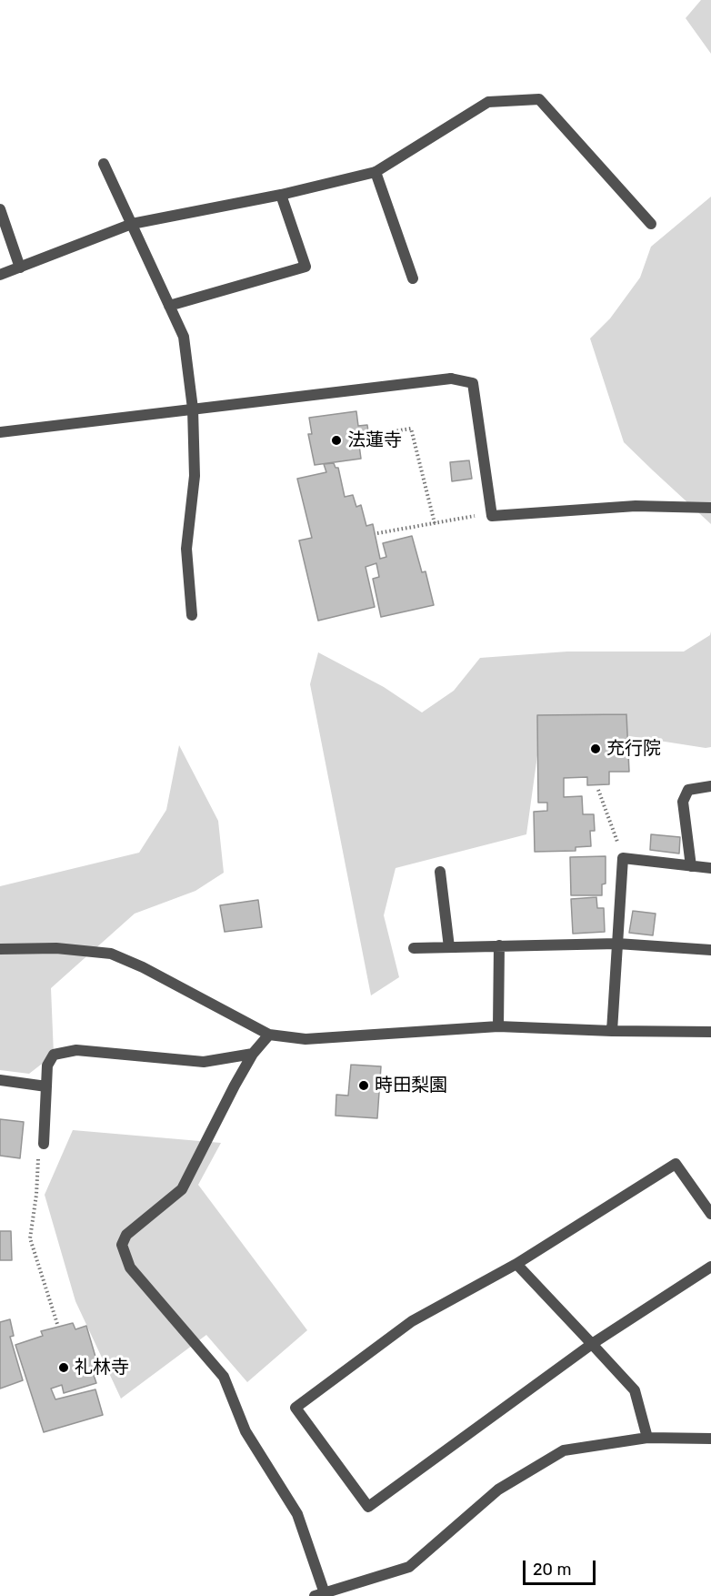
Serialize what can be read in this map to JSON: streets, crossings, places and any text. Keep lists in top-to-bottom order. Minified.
{"places":["法蓮寺","充行院","時田梨園","礼林寺"],"scale_bar":"20 m"}
